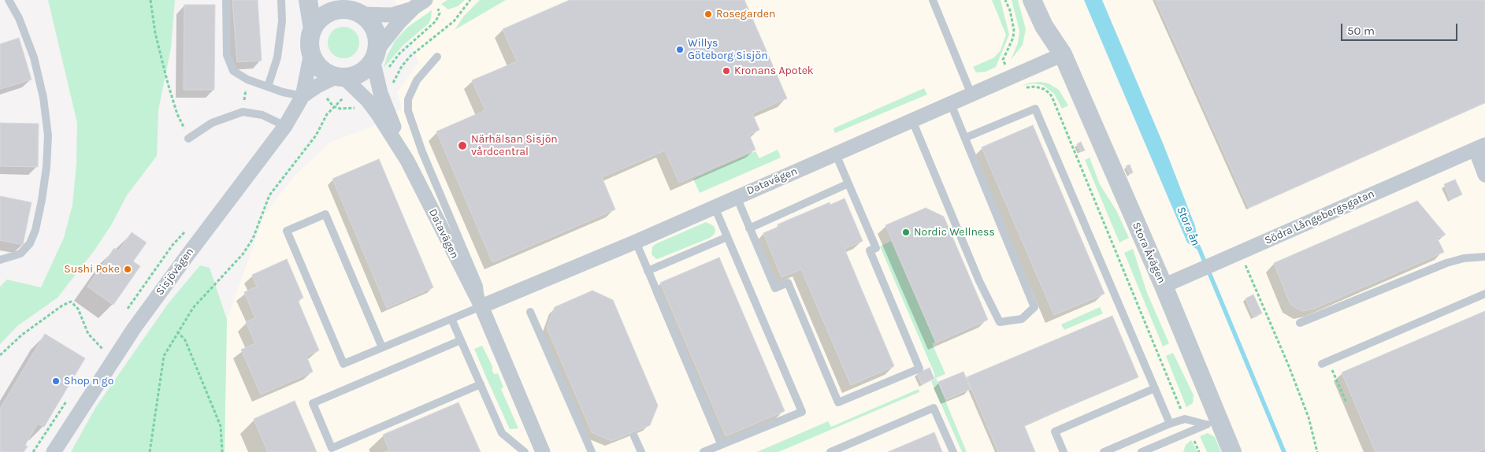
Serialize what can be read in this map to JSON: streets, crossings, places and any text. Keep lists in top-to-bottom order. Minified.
{"streets":{"street":["Datavägen","Södra Långebergsgatan","Stora Åvägen","Sisjövägen"]},"crossings":[["Datavägen","Stora Åvägen"],["Datavägen","Sisjövägen"],["Södra Långebergsgatan","Stora Åvägen"]],"water":["Stora ån"],"places":["Rosegarden","Willys Göteborg Sisjön","Kronans Apotek","Närhälsan Sisjön vårdcentral","Nordic Wellness","Sushi Poke","Shop n go"],"scale_bar":"50 m"}
